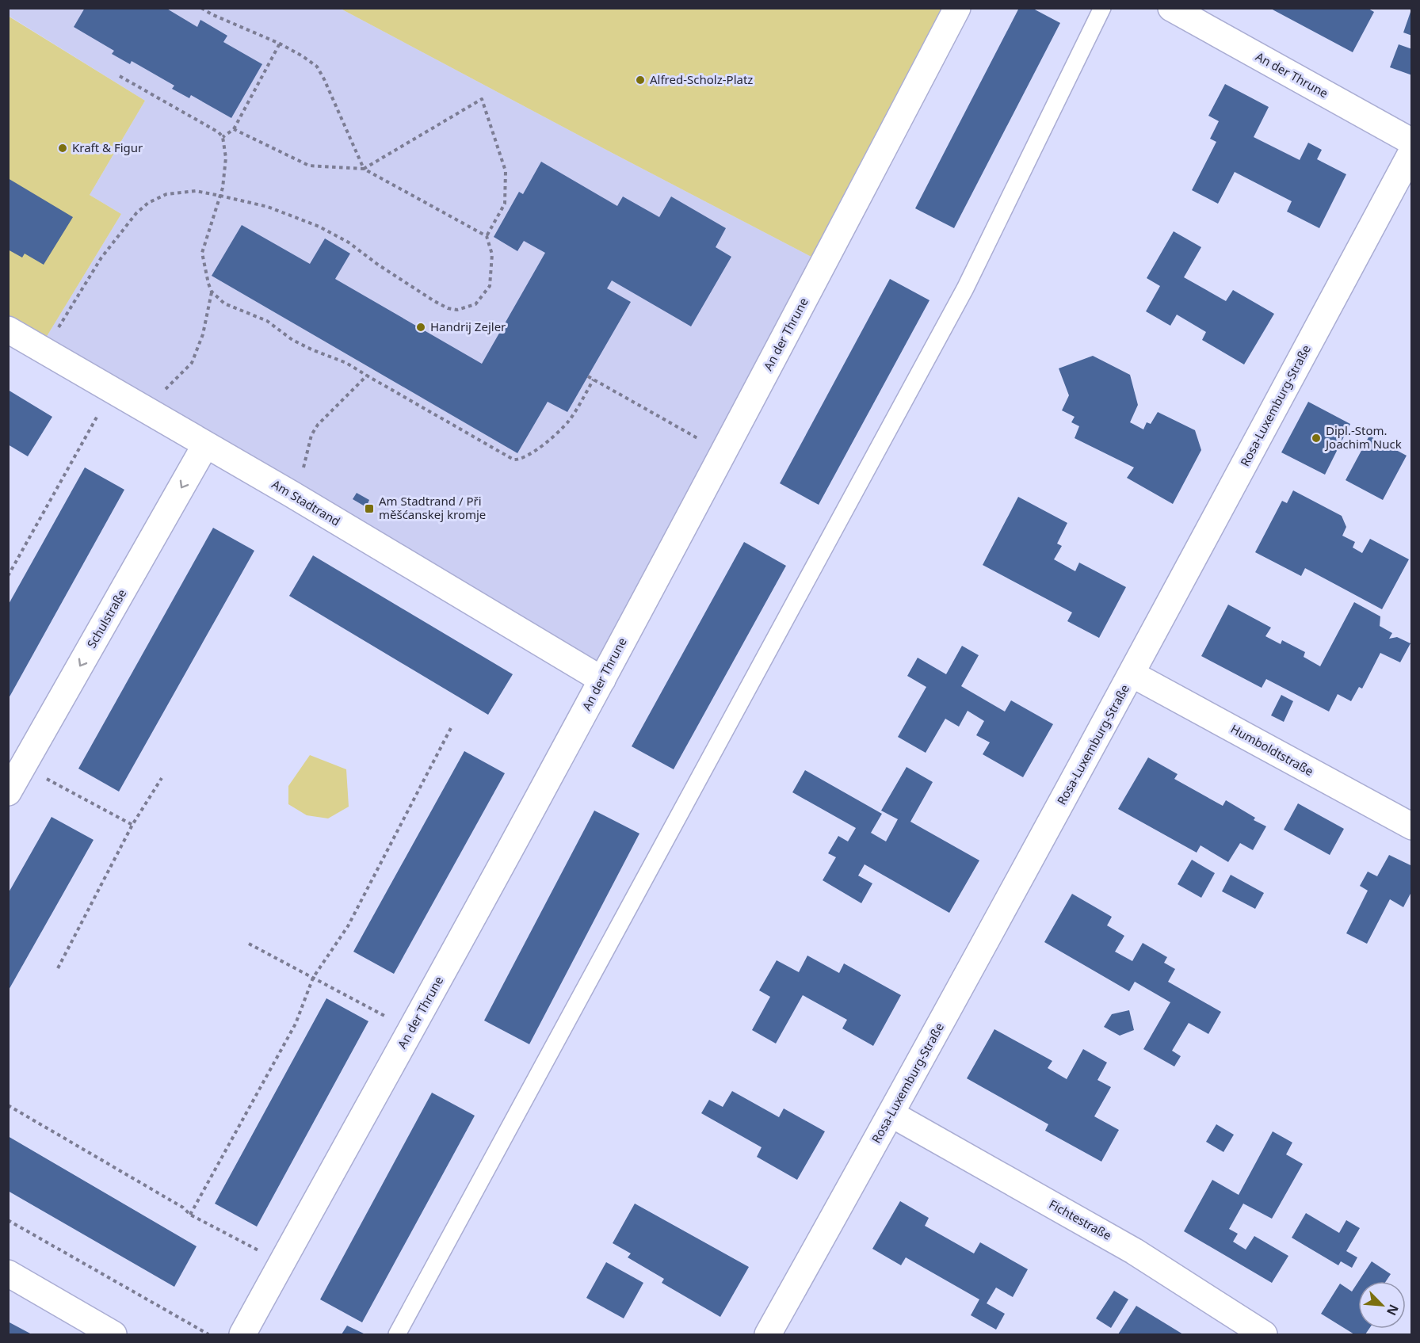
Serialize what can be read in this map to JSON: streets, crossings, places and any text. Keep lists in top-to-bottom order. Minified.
{"streets":{"street":["An der Thrune","Rosa-Luxemburg-Straße","Am Stadtrand","Schulstraße","Humboldtstraße","Fichtestraße"]},"crossings":[["An der Thrune","Am Stadtrand"],["Rosa-Luxemburg-Straße","Humboldtstraße"],["Rosa-Luxemburg-Straße","Fichtestraße"],["Am Stadtrand","Schulstraße"]],"one_way":["Schulstraße"],"places":{"other":["Alfred-Scholz-Platz","Kraft & Figur","Handrij Zejler","Dipl.-Stom. Joachim Nuck"],"transit":["Am Stadtrand / Při měšćanskej kromje"]},"north":"bottom right"}
